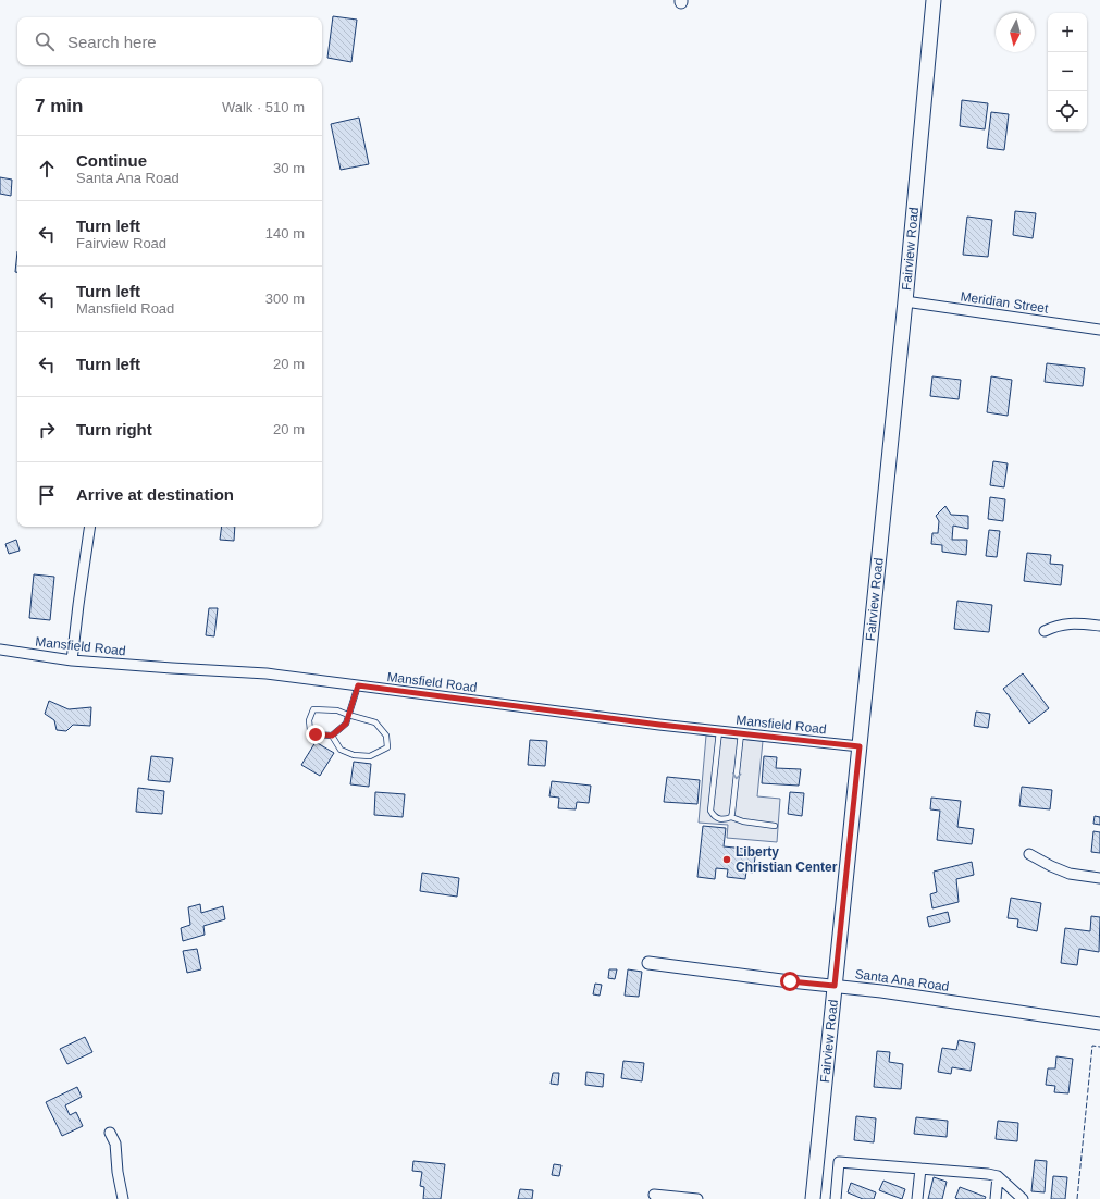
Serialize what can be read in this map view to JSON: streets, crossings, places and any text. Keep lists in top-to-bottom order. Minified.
{"streets":{"main road":["Fairview Road"],"street":["Meridian Street","Mansfield Road","Santa Ana Road"]},"crossings":[["Fairview Road","Meridian Street"],["Fairview Road","Mansfield Road"],["Fairview Road","Santa Ana Road"]],"places":["Liberty Christian Center"],"north":"bottom","page":{"map_buttons":["+","−"],"search":"Search here","heading":["7 min","Walk · 510 m"],"list":[["Continue","Santa Ana Road","30 m"],["Turn left","Fairview Road","140 m"],["Turn left","Mansfield Road","300 m"],["Turn left","20 m"],["Turn right","20 m"],"Arrive at destination"]}}
